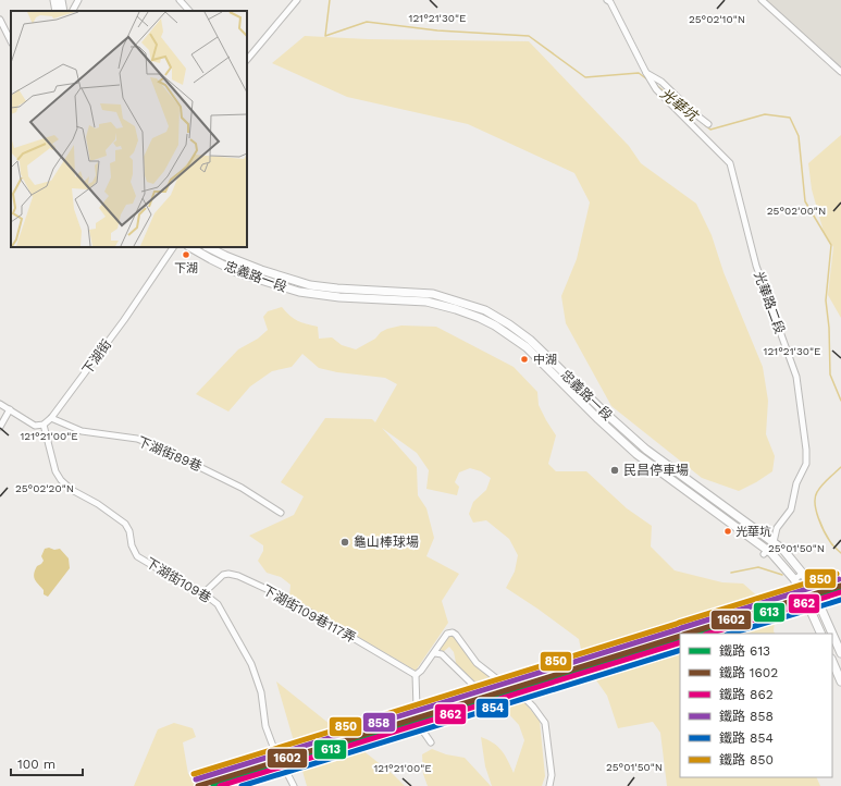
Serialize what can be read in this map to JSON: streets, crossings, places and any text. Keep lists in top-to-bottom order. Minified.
{"streets":{"main road":["忠義路一段"],"street":["光華路二段","下湖街","下湖街89巷","下湖街109巷","下湖街109巷117弄"]},"crossings":[["忠義路一段","光華路二段"],["下湖街","下湖街89巷"],["下湖街","下湖街109巷"],["下湖街109巷","下湖街109巷117弄"]],"water":["光華坑"],"places":["下湖","中湖","民昌停車場","光華坑","龜山棒球場"],"lines":["rail line 850","rail line 858","rail line 1602","rail line 613","rail line 862","rail line 854"],"legend":["鐵路 613","鐵路 1602","鐵路 862","鐵路 858","鐵路 854","鐵路 850"],"scale_bar":"100 m","coordinates":["121°21'30\"E","25°02'10\"N","25°02'00\"N","121°21'00\"E","25°02'20\"N","25°01'50\"N"]}
